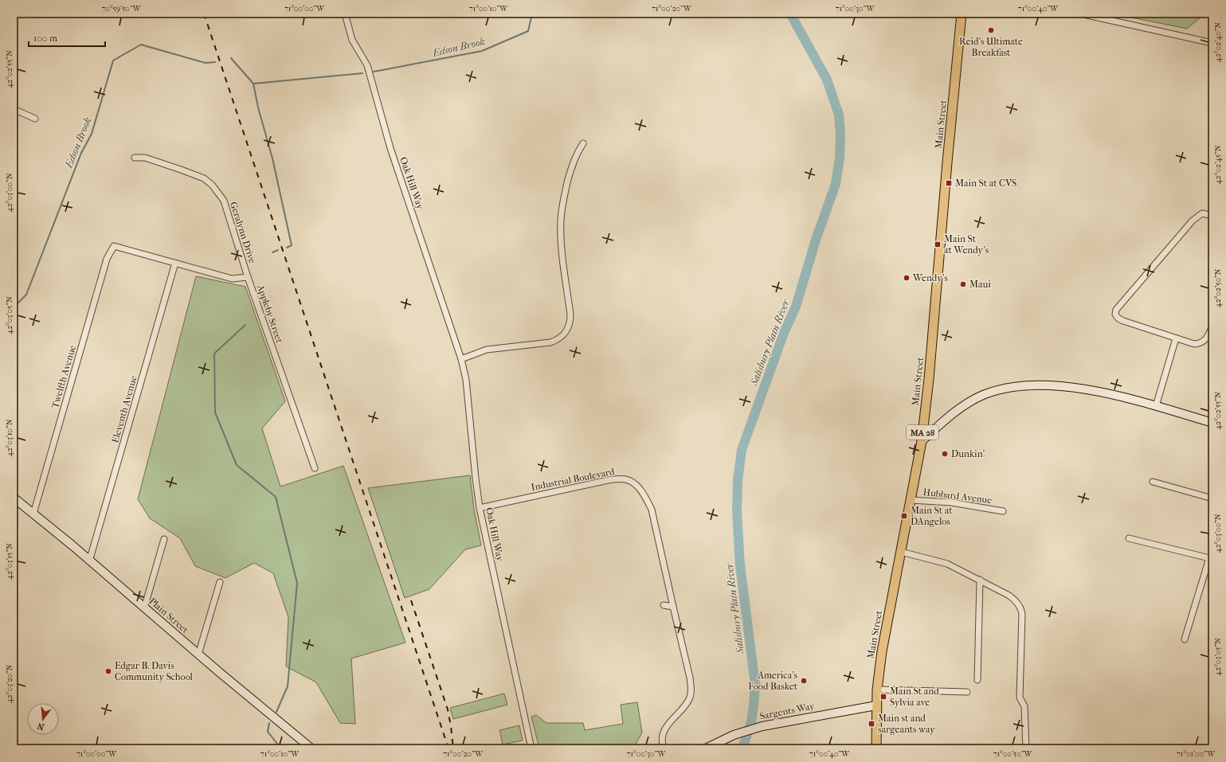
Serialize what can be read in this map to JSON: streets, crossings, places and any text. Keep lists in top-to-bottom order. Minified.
{"streets":{"main road":["Main Street","MA 28","Plain Street","Sargents Way"],"street":["Oak Hill Way","Geralynn Drive","Appleby Street","Twelfth Avenue","Eleventh Avenue","Industrial Boulevard","Hubbard Avenue"]},"crossings":[["Main Street","Hubbard Avenue"],["Main Street","Sargents Way"],["Oak Hill Way","Industrial Boulevard"],["Geralynn Drive","Appleby Street"],["Appleby Street","Twelfth Avenue"],["Appleby Street","Eleventh Avenue"],["Twelfth Avenue","Plain Street"],["Eleventh Avenue","Plain Street"]],"water":["Edson Brook","Salisbury Plain River"],"places":{"other":["Reid's Ultimate Breakfast","Wendy's","Maui","Dunkin'","Edgar B. Davis Community School","America's Food Basket"],"transit":["Main St at CVS","Main St at Wendy's","Main St at DAngelos","Main St and Sylvia ave","Main st and sargeants way"]},"scale_bar":"100 m","north":"bottom","coordinates":["70°59'50\"W","71°00'00\"W","71°00'10\"W","71°00'20\"W","71°00'30\"W","71°00'40\"W","42°02'40\"N","42°02'55\"N","42°02'45\"N","42°03'00\"N","42°02'50\"N","42°03'05\"N","42°03'10\"N","42°03'15\"N","42°03'20\"N","71°00'50\"W","71°01'00\"W"]}
